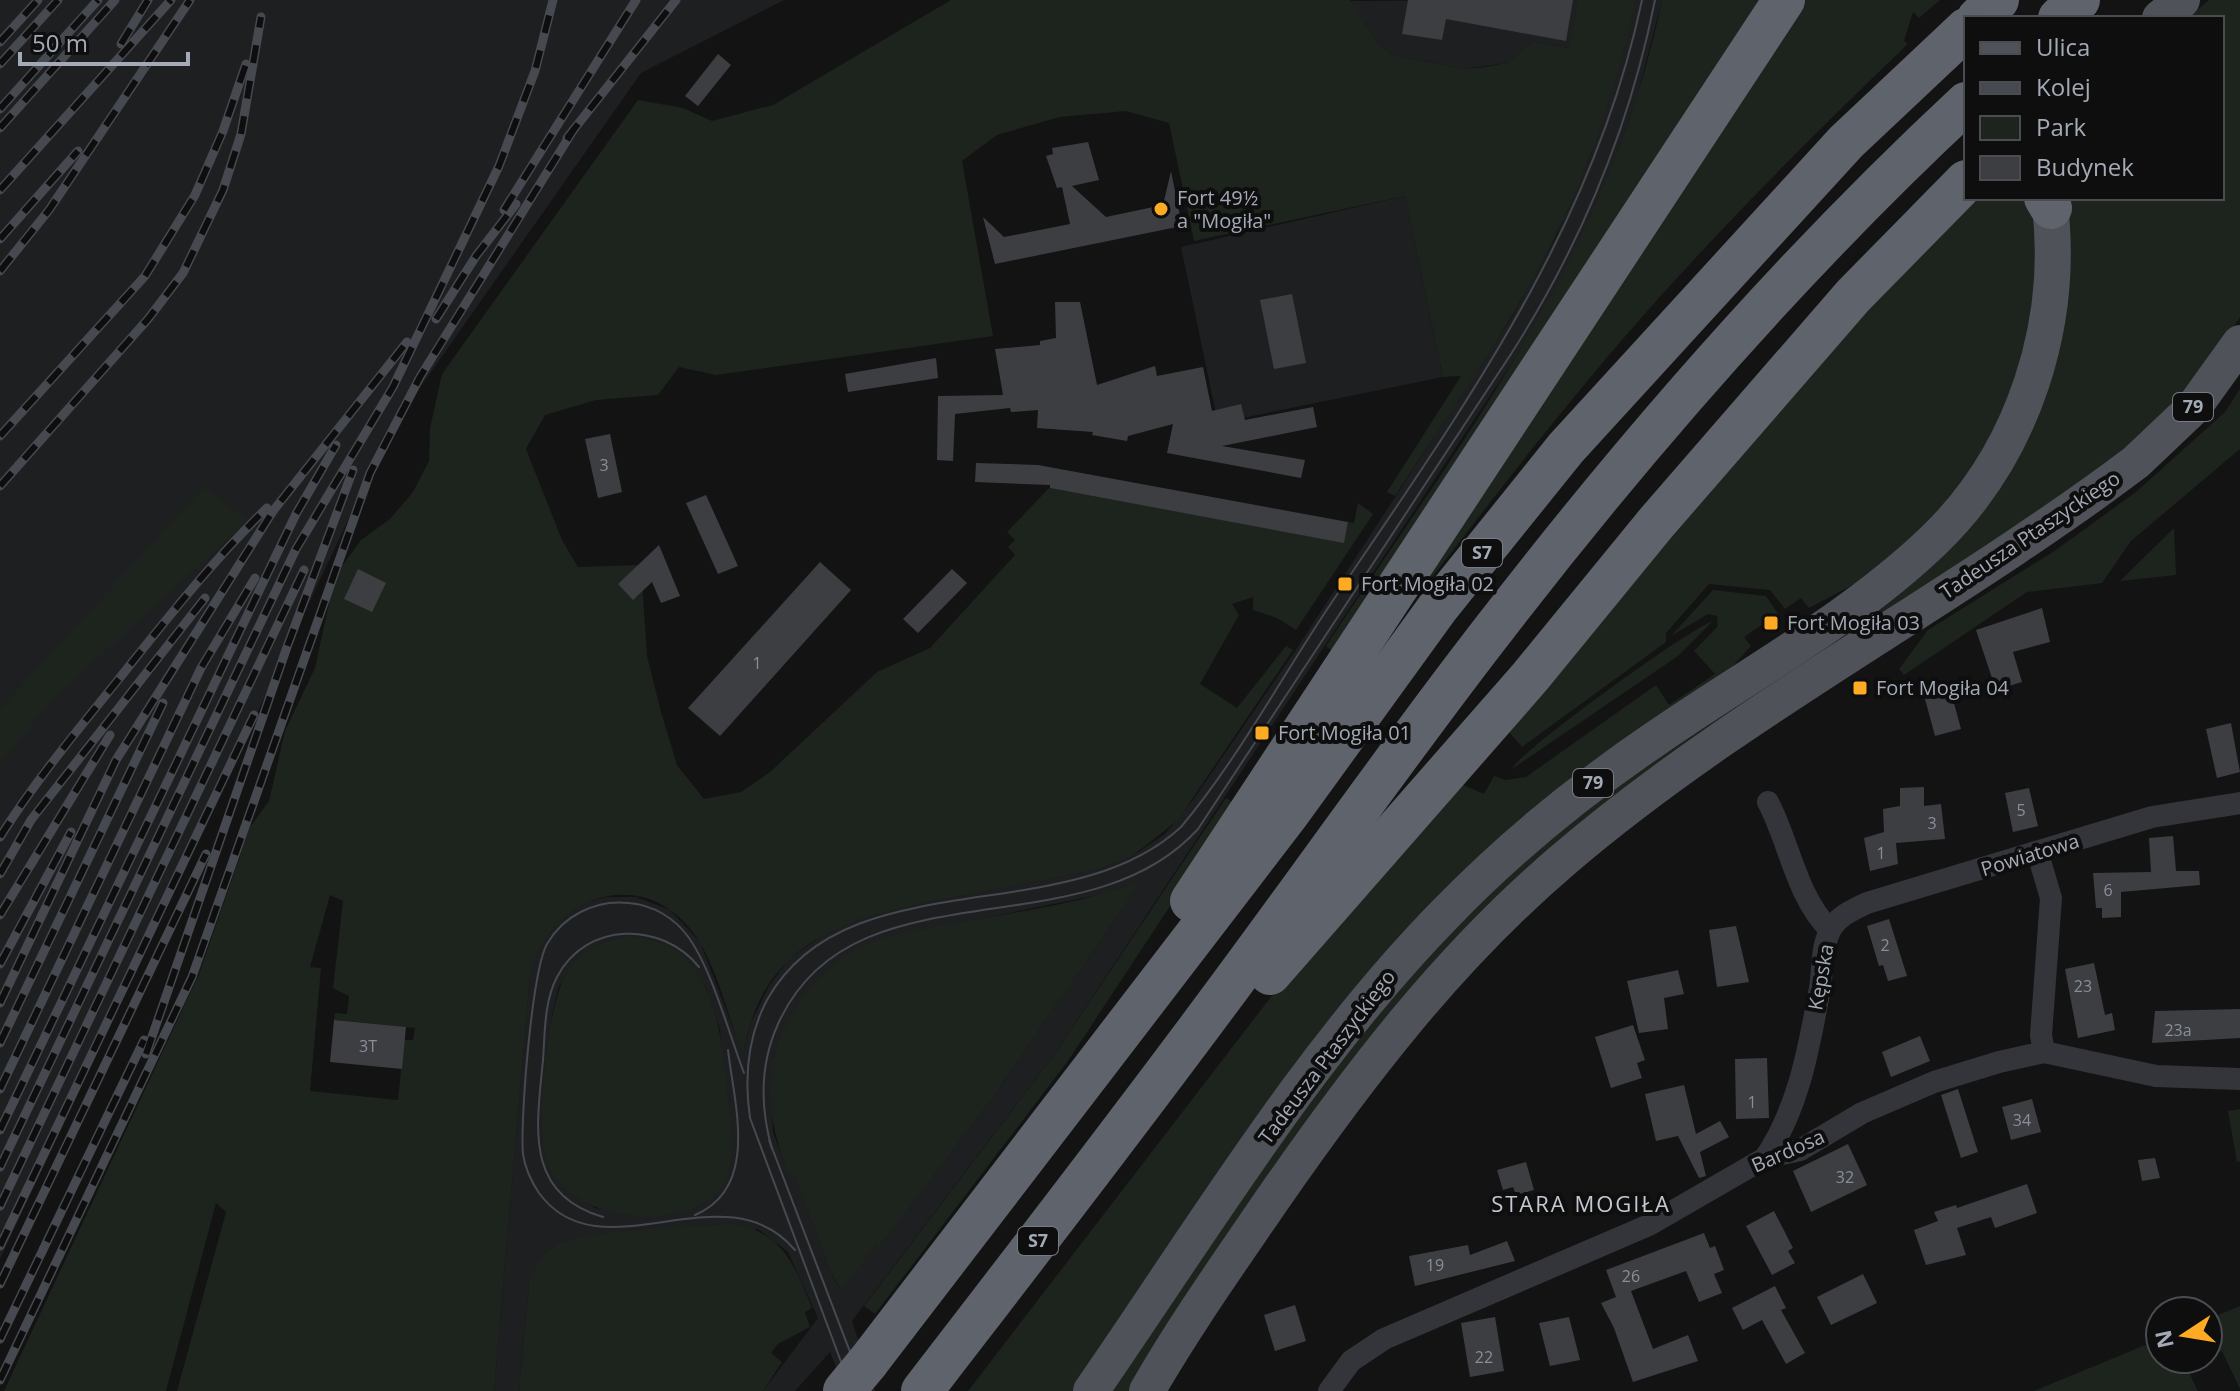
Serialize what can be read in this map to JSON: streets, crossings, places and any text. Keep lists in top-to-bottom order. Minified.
{"streets":{"highway":["S7"],"main road":["79","Tadeusza Ptaszyckiego"],"street":["Powiatowa","Kępska","Bardosa"]},"crossings":[["Powiatowa","Kępska"],["Kępska","Bardosa"]],"districts":["STARA MOGIŁA"],"places":{"other":["Fort 49½ a \"Mogiła\""],"transit":["Fort Mogiła 02","Fort Mogiła 03","Fort Mogiła 04","Fort Mogiła 01"]},"house_numbers":["3","1","5","3","1","6","2","23","23a","3T","1","34","32","19","26","22"],"legend":["Ulica","Kolej","Park","Budynek"],"scale_bar":"50 m","north":"left"}
